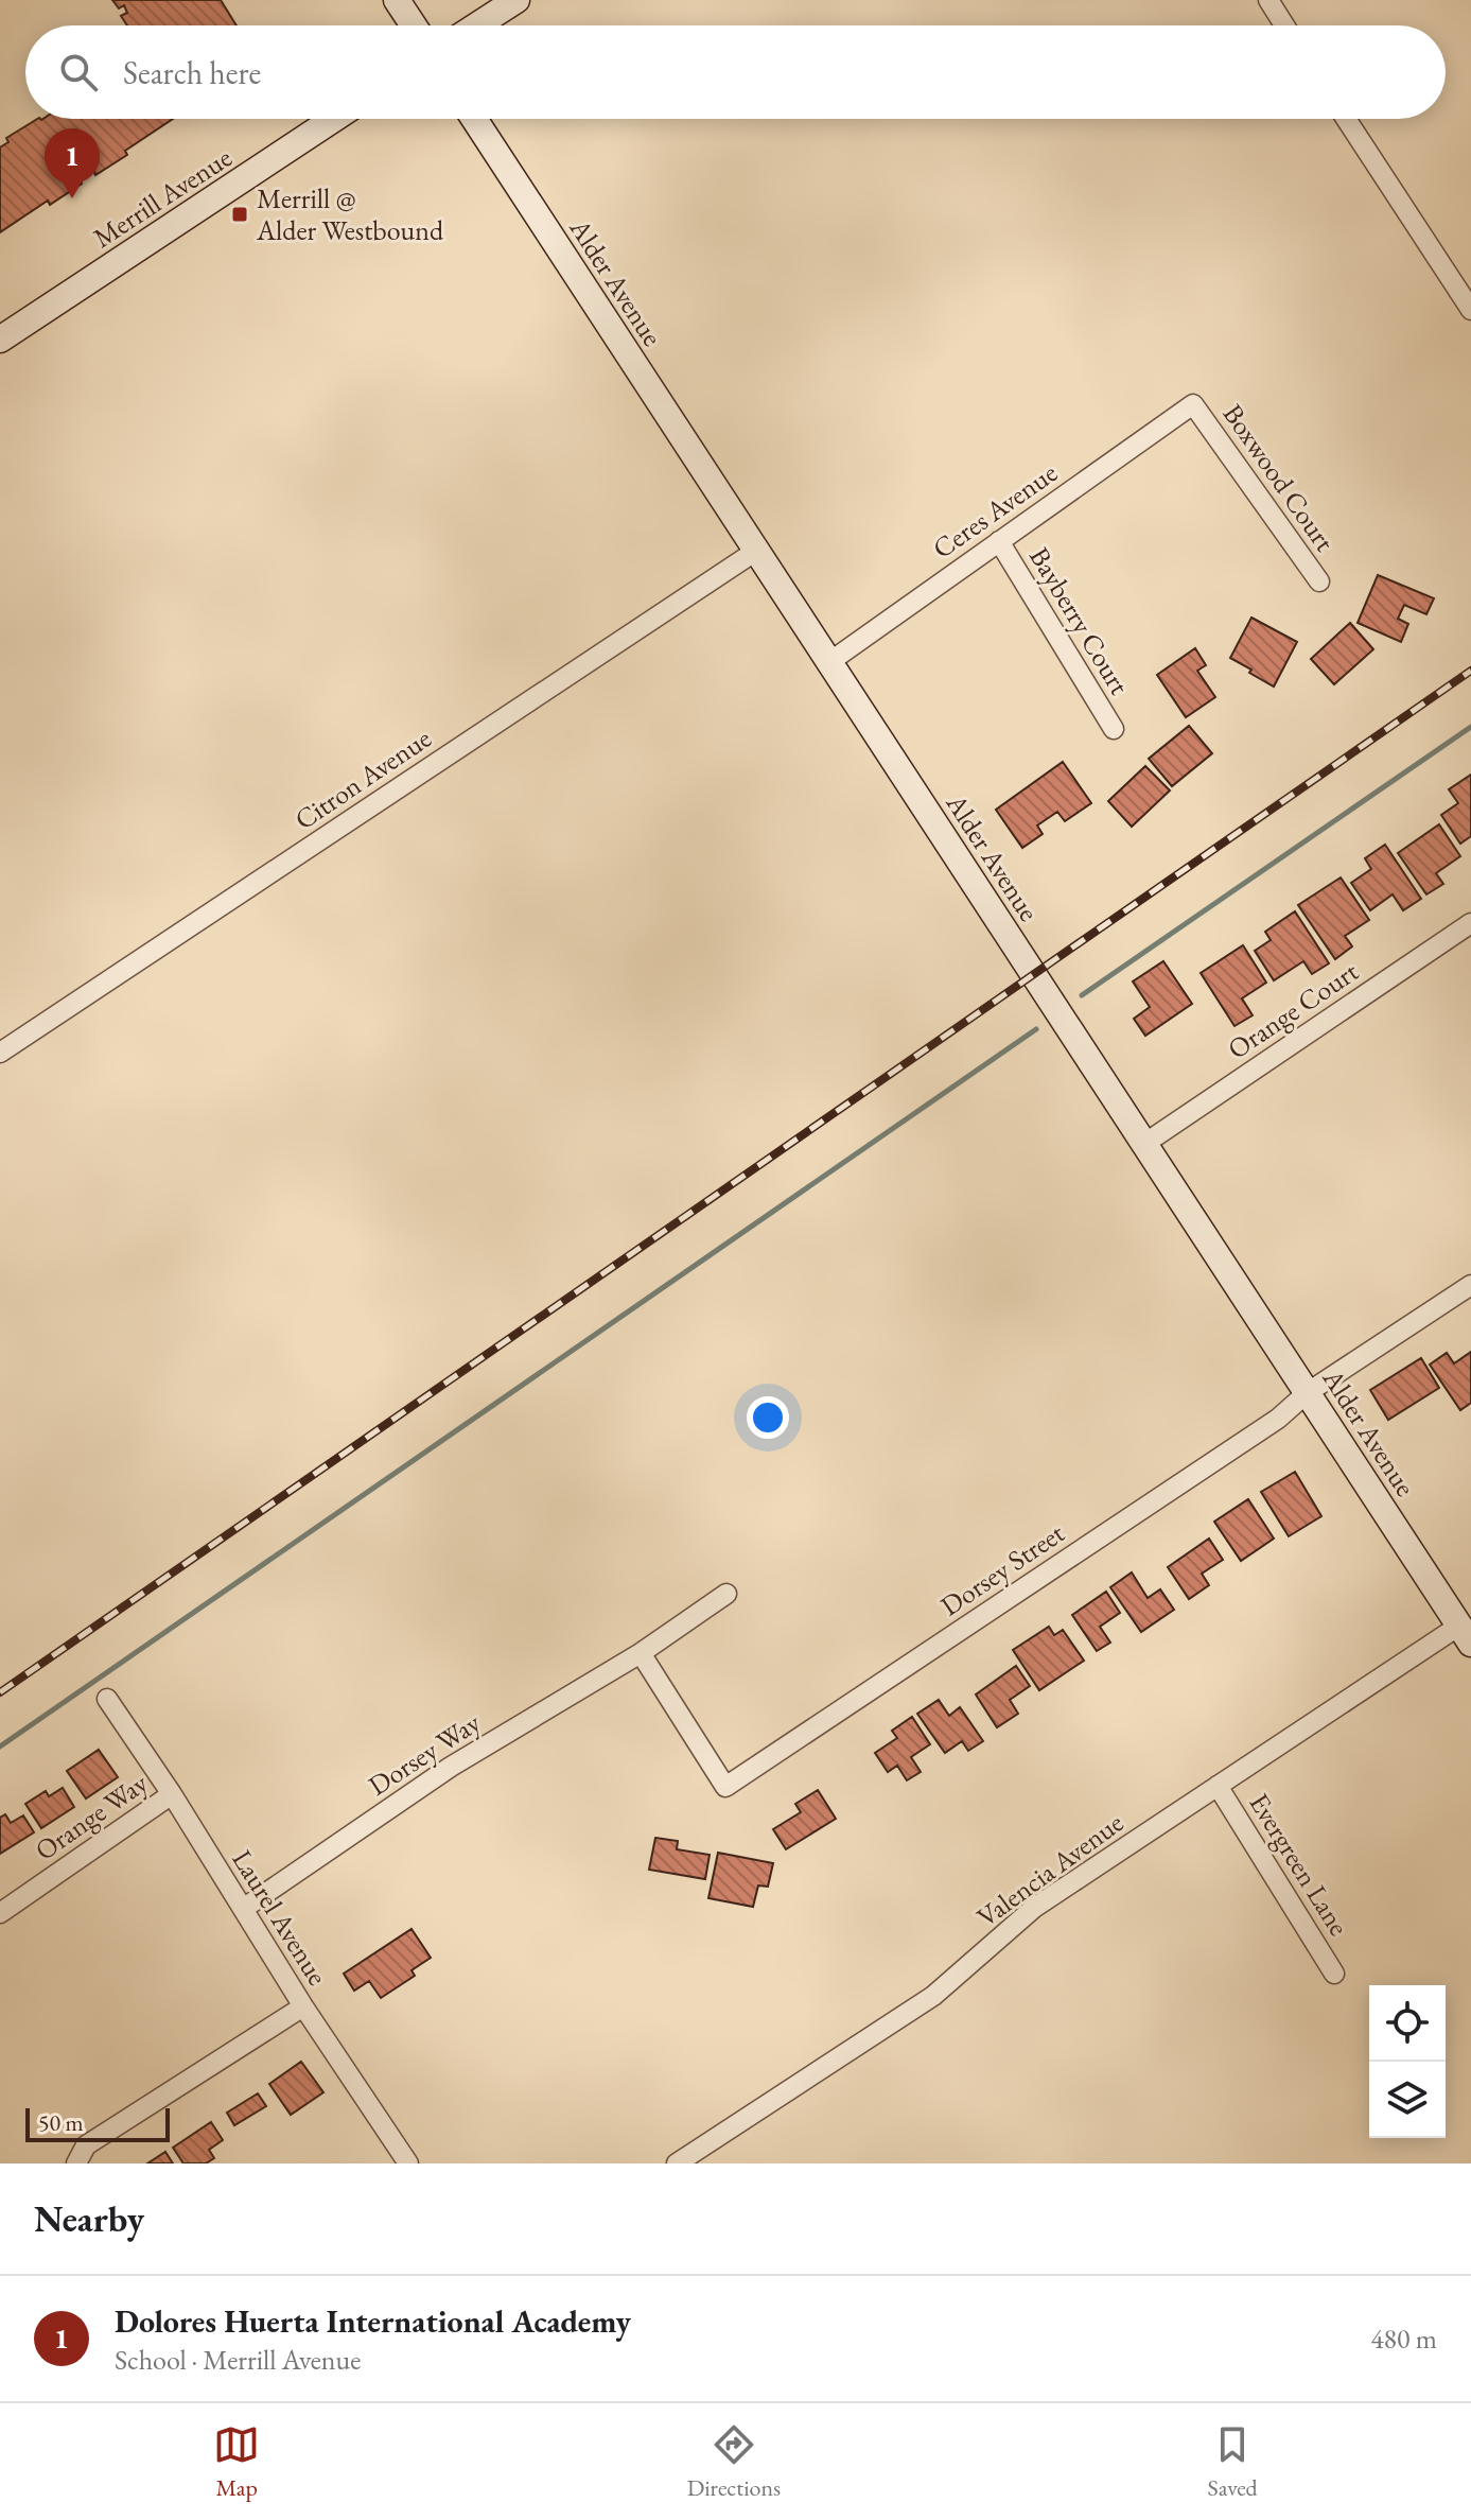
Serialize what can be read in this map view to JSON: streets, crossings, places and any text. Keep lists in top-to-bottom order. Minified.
{"streets":{"main road":["Merrill Avenue","Alder Avenue"],"street":["Boxwood Court","Ceres Avenue","Bayberry Court","Citron Avenue","Orange Court","Dorsey Street","Dorsey Way","Orange Way","Evergreen Lane","Valencia Avenue","Laurel Avenue"]},"crossings":[["Alder Avenue","Ceres Avenue"],["Alder Avenue","Citron Avenue"],["Alder Avenue","Orange Court"],["Alder Avenue","Dorsey Street"],["Alder Avenue","Valencia Avenue"],["Boxwood Court","Ceres Avenue"],["Ceres Avenue","Bayberry Court"],["Dorsey Street","Dorsey Way"],["Dorsey Way","Laurel Avenue"],["Orange Way","Laurel Avenue"],["Evergreen Lane","Valencia Avenue"]],"places":{"transit":["Merrill @ Alder Westbound"]},"scale_bar":"50 m","page":{"search":"Search here","pins":"1","scale":"50 m","heading":"Nearby","list":[{"mark":"1","name":"Dolores Huerta International Academy","note":"School · Merrill Avenue","value":"480 m"}],"nav":["Map","Directions","Saved"]}}
